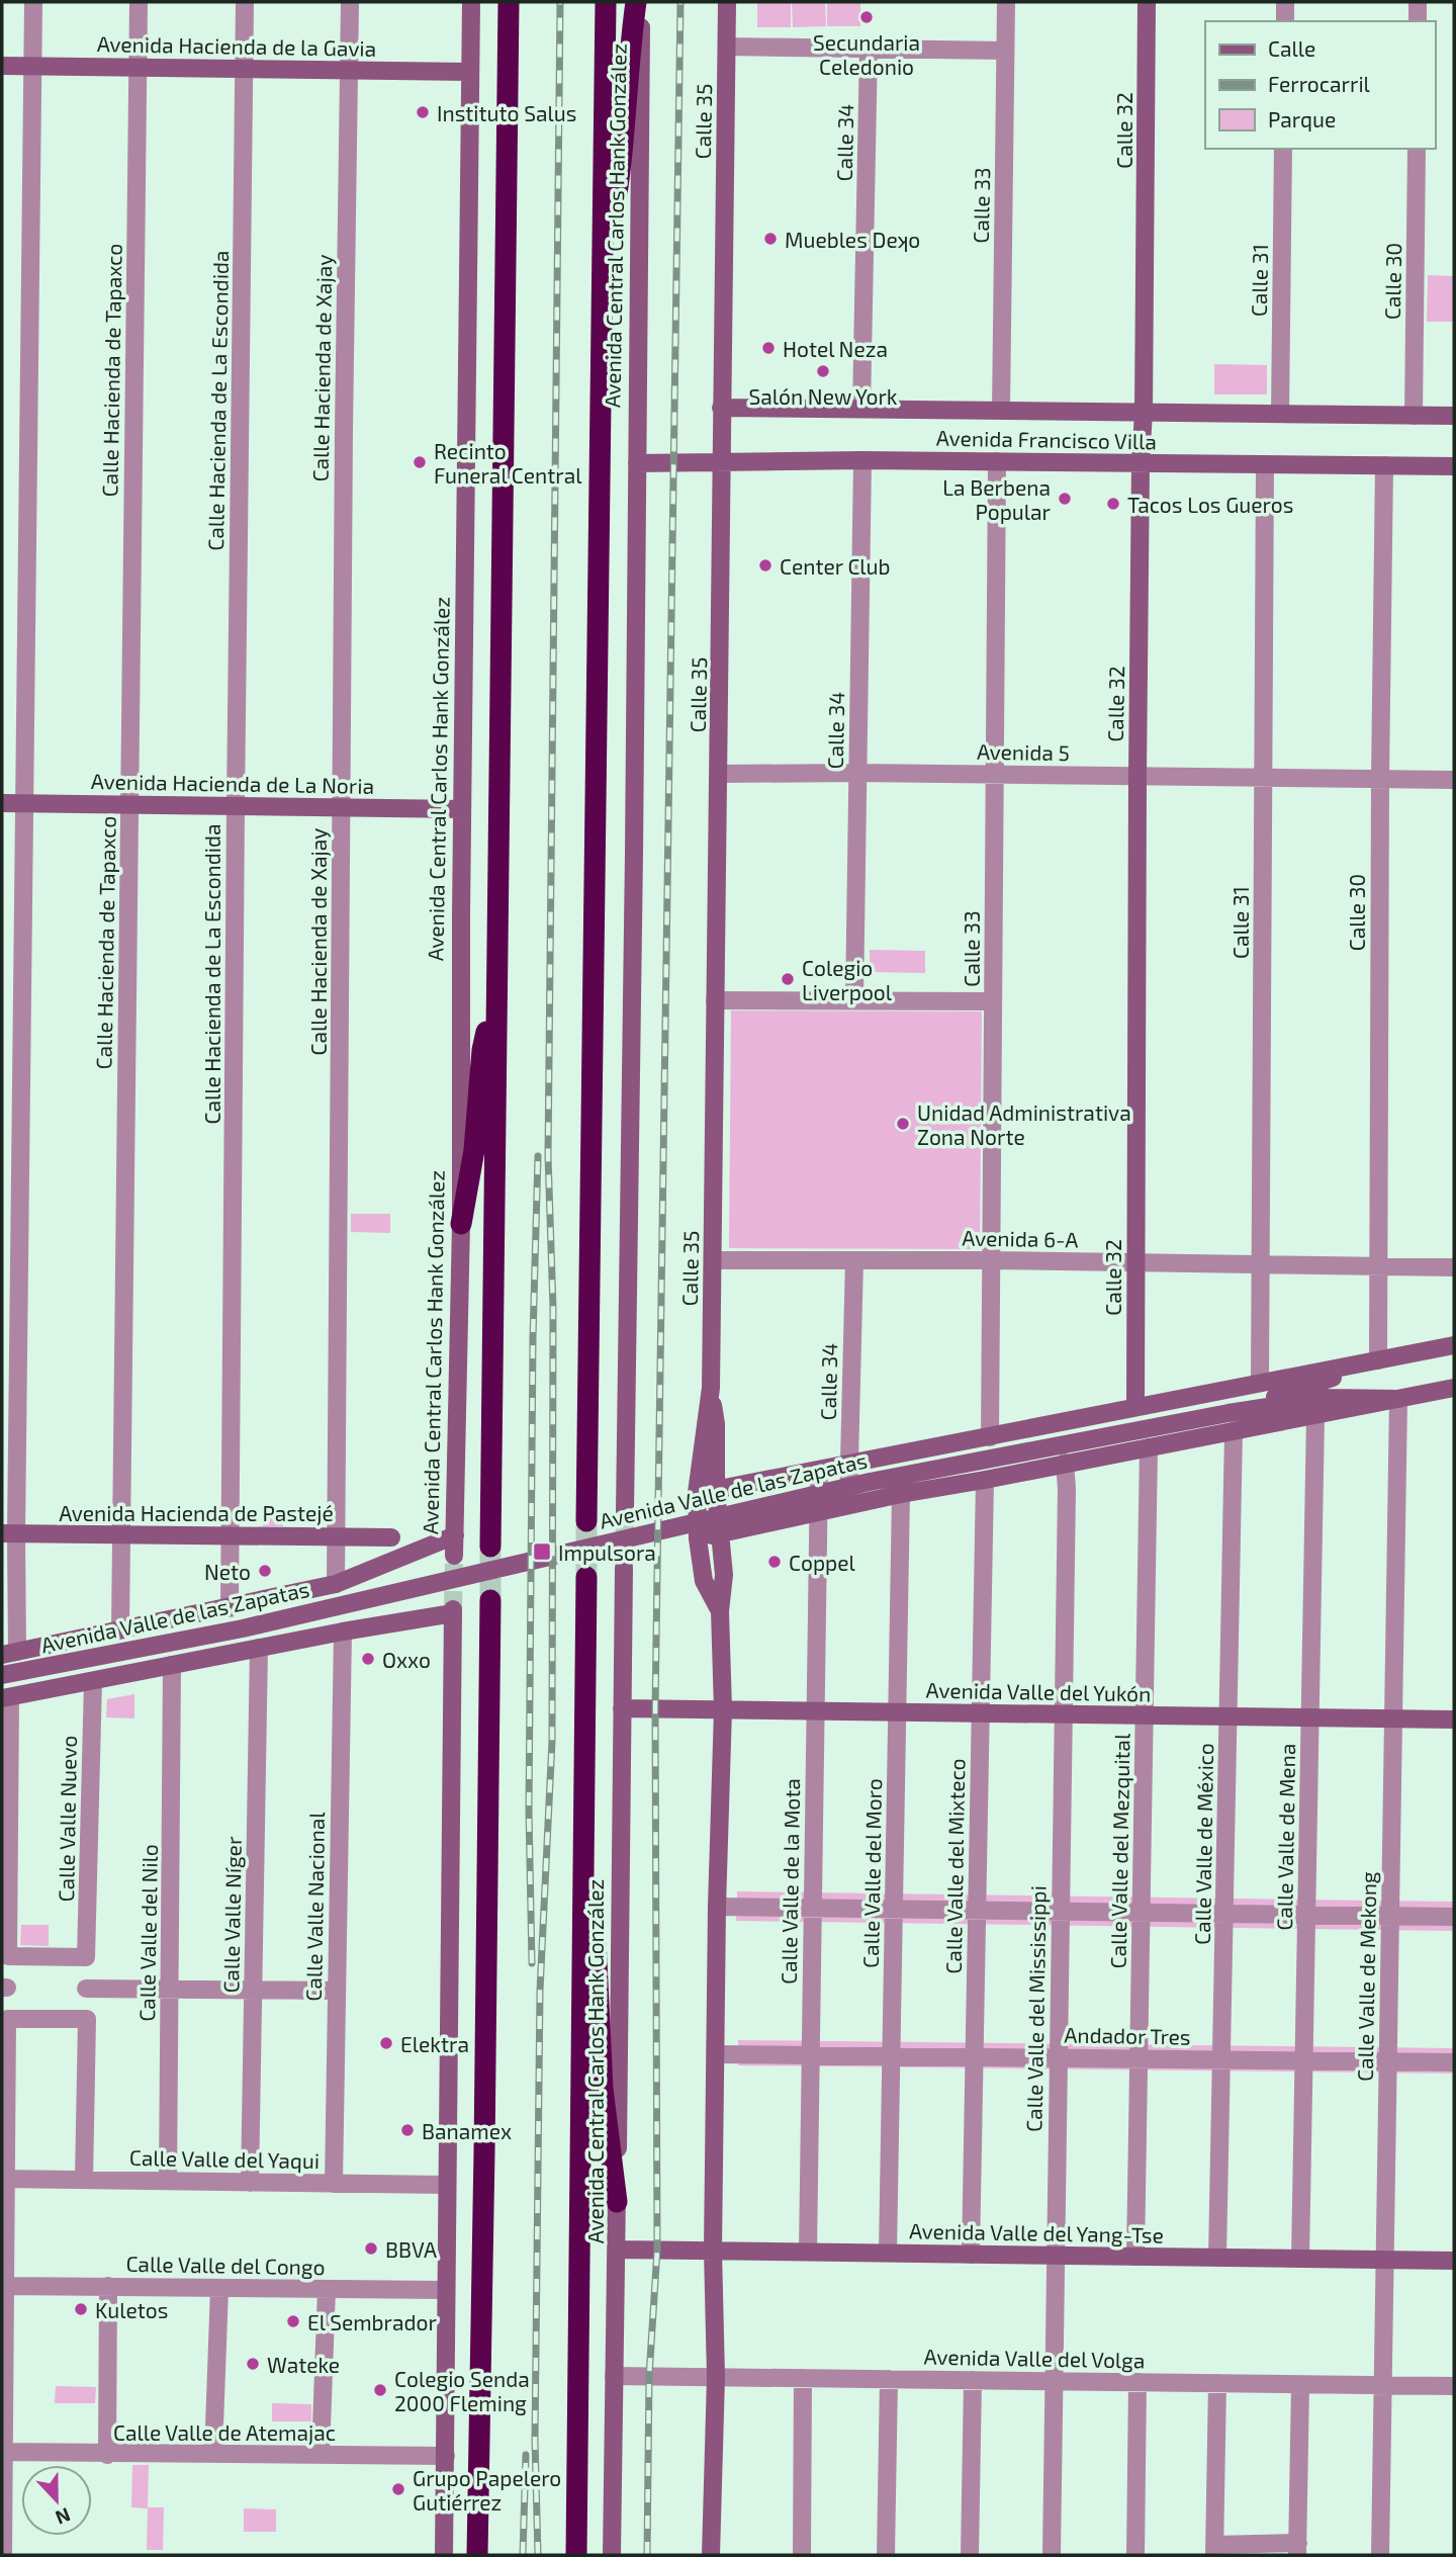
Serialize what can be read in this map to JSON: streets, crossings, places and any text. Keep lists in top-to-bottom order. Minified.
{"streets":{"highway":["Avenida Central Carlos Hank González"],"main road":["Avenida Hacienda de la Gavia","Calle 35","Calle 32","Avenida Francisco Villa","Avenida Hacienda de La Noria","Avenida Valle de las Zapatas","Avenida Hacienda de Pastejé","Avenida Valle del Yukón","Avenida Valle del Yang-Tse"],"street":["Calle 34","Calle 33","Calle 31","Calle 30","Calle Hacienda de Xajay","Calle Hacienda de Tapaxco","Calle Hacienda de La Escondida","Avenida 5","Avenida 6-A","Calle Valle Nuevo","Calle Valle de Mena","Calle Valle de México","Calle Valle del Mezquital","Calle Valle del Mixteco","Calle Valle del Moro","Calle Valle de la Mota","Calle Valle Nacional","Calle Valle Níger","Calle Valle del Nilo","Calle Valle de Mekong","Calle Valle del Mississippi","Andador Tres","Calle Valle del Yaqui","Calle Valle del Congo","Avenida Valle del Volga","Calle Valle de Atemajac"]},"crossings":[["Avenida Hacienda de la Gavia","Avenida Central Carlos Hank González"],["Avenida Hacienda de la Gavia","Calle Hacienda de Xajay"],["Avenida Hacienda de la Gavia","Calle Hacienda de Tapaxco"],["Avenida Hacienda de la Gavia","Calle Hacienda de La Escondida"],["Calle 35","Avenida Francisco Villa"],["Calle 35","Avenida 5"],["Calle 35","Avenida 6-A"],["Calle 35","Avenida Valle de las Zapatas"],["Calle 32","Avenida Francisco Villa"],["Calle 32","Avenida 5"],["Calle 32","Avenida 6-A"],["Calle 32","Avenida Valle de las Zapatas"],["Calle 34","Avenida Francisco Villa"],["Calle 34","Avenida 5"],["Calle 34","Avenida 6-A"],["Calle 34","Avenida Valle de las Zapatas"],["Calle 33","Avenida Francisco Villa"],["Calle 33","Avenida 5"],["Calle 33","Avenida 6-A"],["Calle 33","Avenida Valle de las Zapatas"],["Avenida Central Carlos Hank González","Avenida Francisco Villa"],["Avenida Central Carlos Hank González","Avenida Hacienda de La Noria"],["Avenida Central Carlos Hank González","Avenida Valle de las Zapatas"],["Avenida Central Carlos Hank González","Avenida Valle del Yukón"],["Avenida Central Carlos Hank González","Avenida Valle del Yang-Tse"],["Avenida Central Carlos Hank González","Avenida Valle del Volga"],["Calle 31","Avenida Francisco Villa"],["Calle 31","Avenida 5"],["Calle 31","Avenida 6-A"],["Calle 31","Avenida Valle de las Zapatas"],["Calle 30","Avenida Francisco Villa"],["Calle 30","Avenida 5"],["Calle 30","Avenida 6-A"],["Calle 30","Avenida Valle de las Zapatas"],["Calle Hacienda de Xajay","Avenida Hacienda de La Noria"],["Calle Hacienda de Xajay","Avenida Valle de las Zapatas"],["Calle Hacienda de Xajay","Avenida Hacienda de Pastejé"],["Calle Hacienda de Tapaxco","Avenida Hacienda de La Noria"],["Calle Hacienda de Tapaxco","Avenida Valle de las Zapatas"],["Calle Hacienda de Tapaxco","Avenida Hacienda de Pastejé"],["Calle Hacienda de La Escondida","Avenida Hacienda de La Noria"],["Calle Hacienda de La Escondida","Avenida Valle de las Zapatas"],["Calle Hacienda de La Escondida","Avenida Hacienda de Pastejé"],["Avenida Valle de las Zapatas","Calle Valle de Mena"],["Avenida Valle de las Zapatas","Calle Valle de México"],["Avenida Valle de las Zapatas","Calle Valle del Mezquital"],["Avenida Valle de las Zapatas","Calle Valle del Mixteco"],["Avenida Valle de las Zapatas","Calle Valle del Moro"],["Avenida Valle de las Zapatas","Calle Valle de la Mota"],["Avenida Valle de las Zapatas","Calle Valle de Mekong"],["Avenida Valle de las Zapatas","Calle Valle del Mississippi"],["Avenida Valle del Yukón","Calle Valle de Mena"],["Avenida Valle del Yukón","Calle Valle de México"],["Avenida Valle del Yukón","Calle Valle del Mezquital"],["Avenida Valle del Yukón","Calle Valle del Mixteco"],["Avenida Valle del Yukón","Calle Valle del Moro"],["Avenida Valle del Yukón","Calle Valle de la Mota"],["Avenida Valle del Yukón","Calle Valle de Mekong"],["Avenida Valle del Yukón","Calle Valle del Mississippi"],["Calle Valle de Mena","Andador Tres"],["Calle Valle de Mena","Avenida Valle del Yang-Tse"],["Calle Valle de México","Andador Tres"],["Calle Valle de México","Avenida Valle del Yang-Tse"],["Calle Valle del Mezquital","Andador Tres"],["Calle Valle del Mezquital","Avenida Valle del Yang-Tse"],["Calle Valle del Mixteco","Andador Tres"],["Calle Valle del Mixteco","Avenida Valle del Yang-Tse"],["Calle Valle del Moro","Andador Tres"],["Calle Valle del Moro","Avenida Valle del Yang-Tse"],["Calle Valle de la Mota","Andador Tres"],["Calle Valle de la Mota","Avenida Valle del Yang-Tse"],["Calle Valle Nacional","Calle Valle del Yaqui"],["Calle Valle Níger","Calle Valle del Yaqui"],["Calle Valle del Nilo","Calle Valle del Yaqui"],["Calle Valle de Mekong","Andador Tres"],["Calle Valle de Mekong","Avenida Valle del Yang-Tse"],["Calle Valle de Mekong","Avenida Valle del Volga"],["Calle Valle del Mississippi","Andador Tres"],["Calle Valle del Mississippi","Avenida Valle del Yang-Tse"],["Calle Valle del Mississippi","Avenida Valle del Volga"]],"places":{"other":["Secundaria Celedonio","Instituto Salus","Muebles Deʞo","Hotel Neza","Salón New York","Recinto Funeral Central","La Berbena Popular","Tacos Los Gueros","Center Club","Colegio Liverpool","Unidad Administrativa Zona Norte","Coppel","Neto","Oxxo","Elektra","Banamex","BBVA","Kuletos","El Sembrador","Wateke","Colegio Senda 2000 Fleming","Grupo Papelero Gutiérrez"],"transit":["Impulsora"]},"legend":["Calle","Ferrocarril","Parque"],"north":"bottom"}
